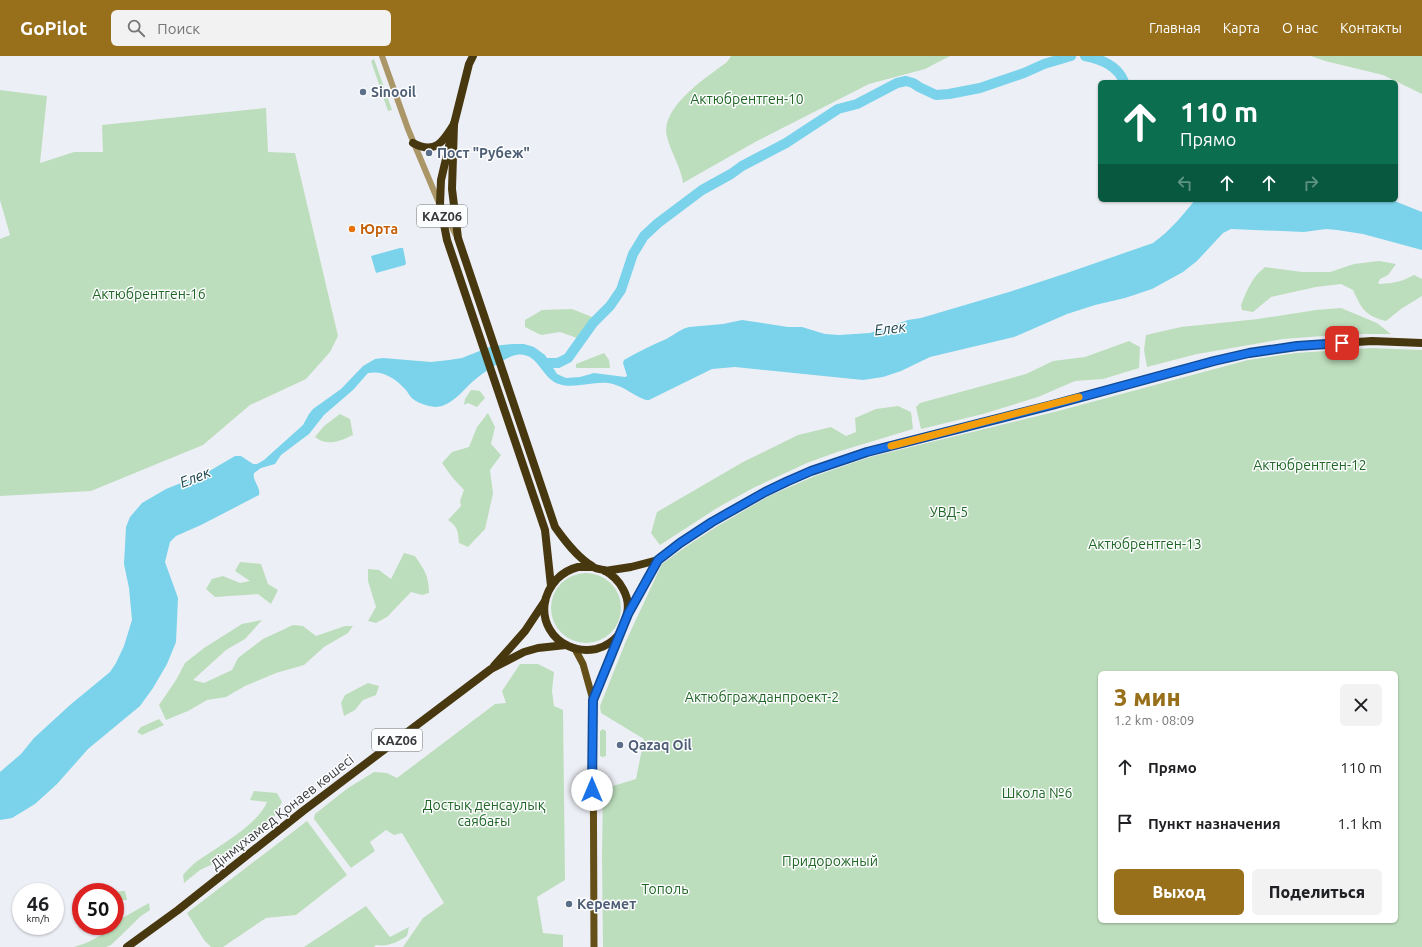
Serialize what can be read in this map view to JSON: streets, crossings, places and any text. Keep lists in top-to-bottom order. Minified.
{"streets":{"highway":["KАZ06","Дінмұхамед Қонаев көшесі"]},"crossings":[["KАZ06","Дінмұхамед Қонаев көшесі"]],"water":["Елек"],"parks":["Актюбрентген-10","Актюбрентген-16","Актюбрентген-12","УВД-5","Актюбрентген-13","Актюбгражданпроект-2","Школа №6","Достық денсаулық саябағы","Придорожный","Тополь"],"places":["Sinooil","Пост \"Рубеж\"","Юрта","Qazaq Oil","Керемет"],"page":{"header":"GoPilot","search":"Поиск","nav":["Главная","Карта","О нас","Контакты"],"turn":["110 m","Прямо"],"heading":["3 мин","1.2 km · 08:09"],"list":[{"name":"Прямо","value":"110 m"},{"name":"Пункт назначения","value":"1.1 km"}],"buttons":["Выход","Поделиться"],"speed":"46 km/h","limit":"50"}}
